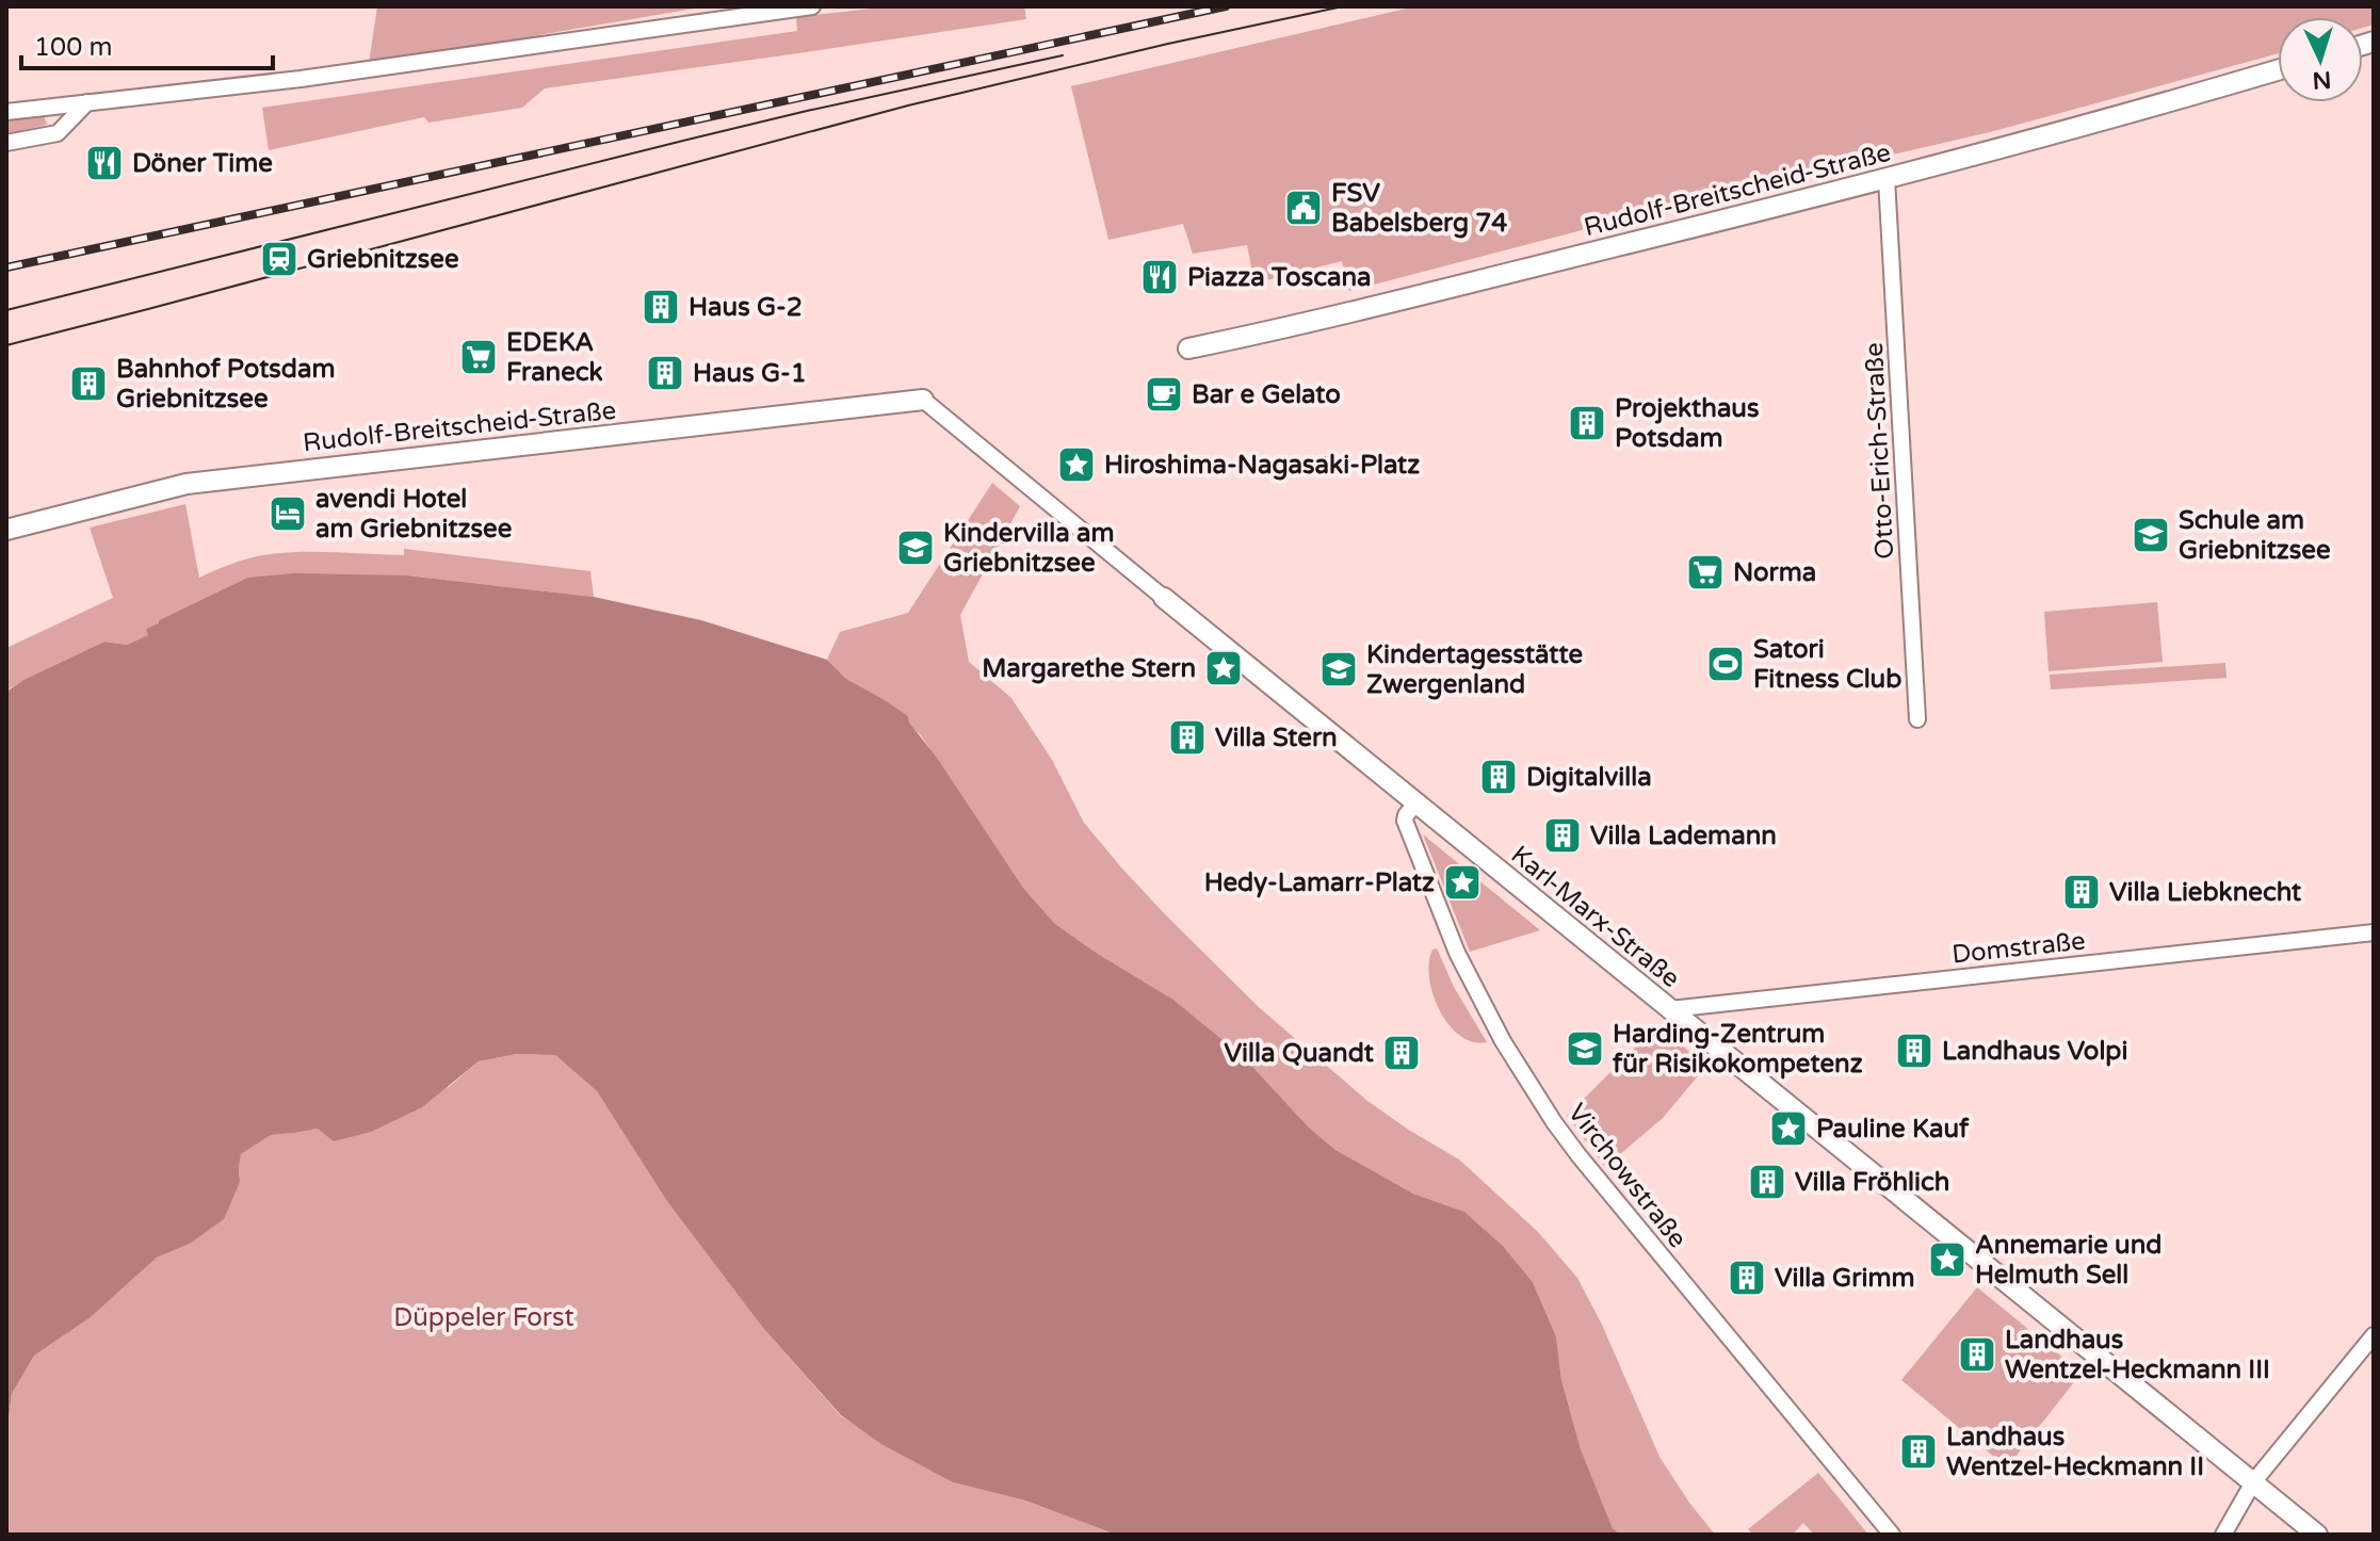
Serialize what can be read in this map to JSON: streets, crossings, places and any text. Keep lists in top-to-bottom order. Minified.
{"streets":{"street":["Rudolf-Breitscheid-Straße","Otto-Erich-Straße","Karl-Marx-Straße","Domstraße","Virchowstraße"]},"crossings":[["Rudolf-Breitscheid-Straße","Otto-Erich-Straße"],["Rudolf-Breitscheid-Straße","Karl-Marx-Straße"],["Karl-Marx-Straße","Domstraße"],["Karl-Marx-Straße","Virchowstraße"]],"parks":["Düppeler Forst"],"places":{"restaurant":["Döner Time","Piazza Toscana"],"public building":["FSV Babelsberg 74"],"station":["Griebnitzsee"],"building":["Haus G-2","Haus G-1","Bahnhof Potsdam Griebnitzsee","Projekthaus Potsdam","Villa Stern","Digitalvilla","Villa Lademann","Villa Liebknecht","Landhaus Volpi","Villa Quandt","Villa Fröhlich","Villa Grimm","Landhaus Wentzel-Heckmann III","Landhaus Wentzel-Heckmann II"],"supermarket":["EDEKA Franeck","Norma"],"cafe":["Bar e Gelato"],"place":["Hiroshima-Nagasaki-Platz","Margarethe Stern","Hedy-Lamarr-Platz","Pauline Kauf","Annemarie und Helmuth Sell"],"hotel":["avendi Hotel am Griebnitzsee"],"school or university":["Schule am Griebnitzsee","Kindervilla am Griebnitzsee","Kindertagesstätte Zwergenland","Harding-Zentrum für Risikokompetenz"],"sports":["Satori Fitness Club"]},"scale_bar":"100 m","north":"bottom"}
